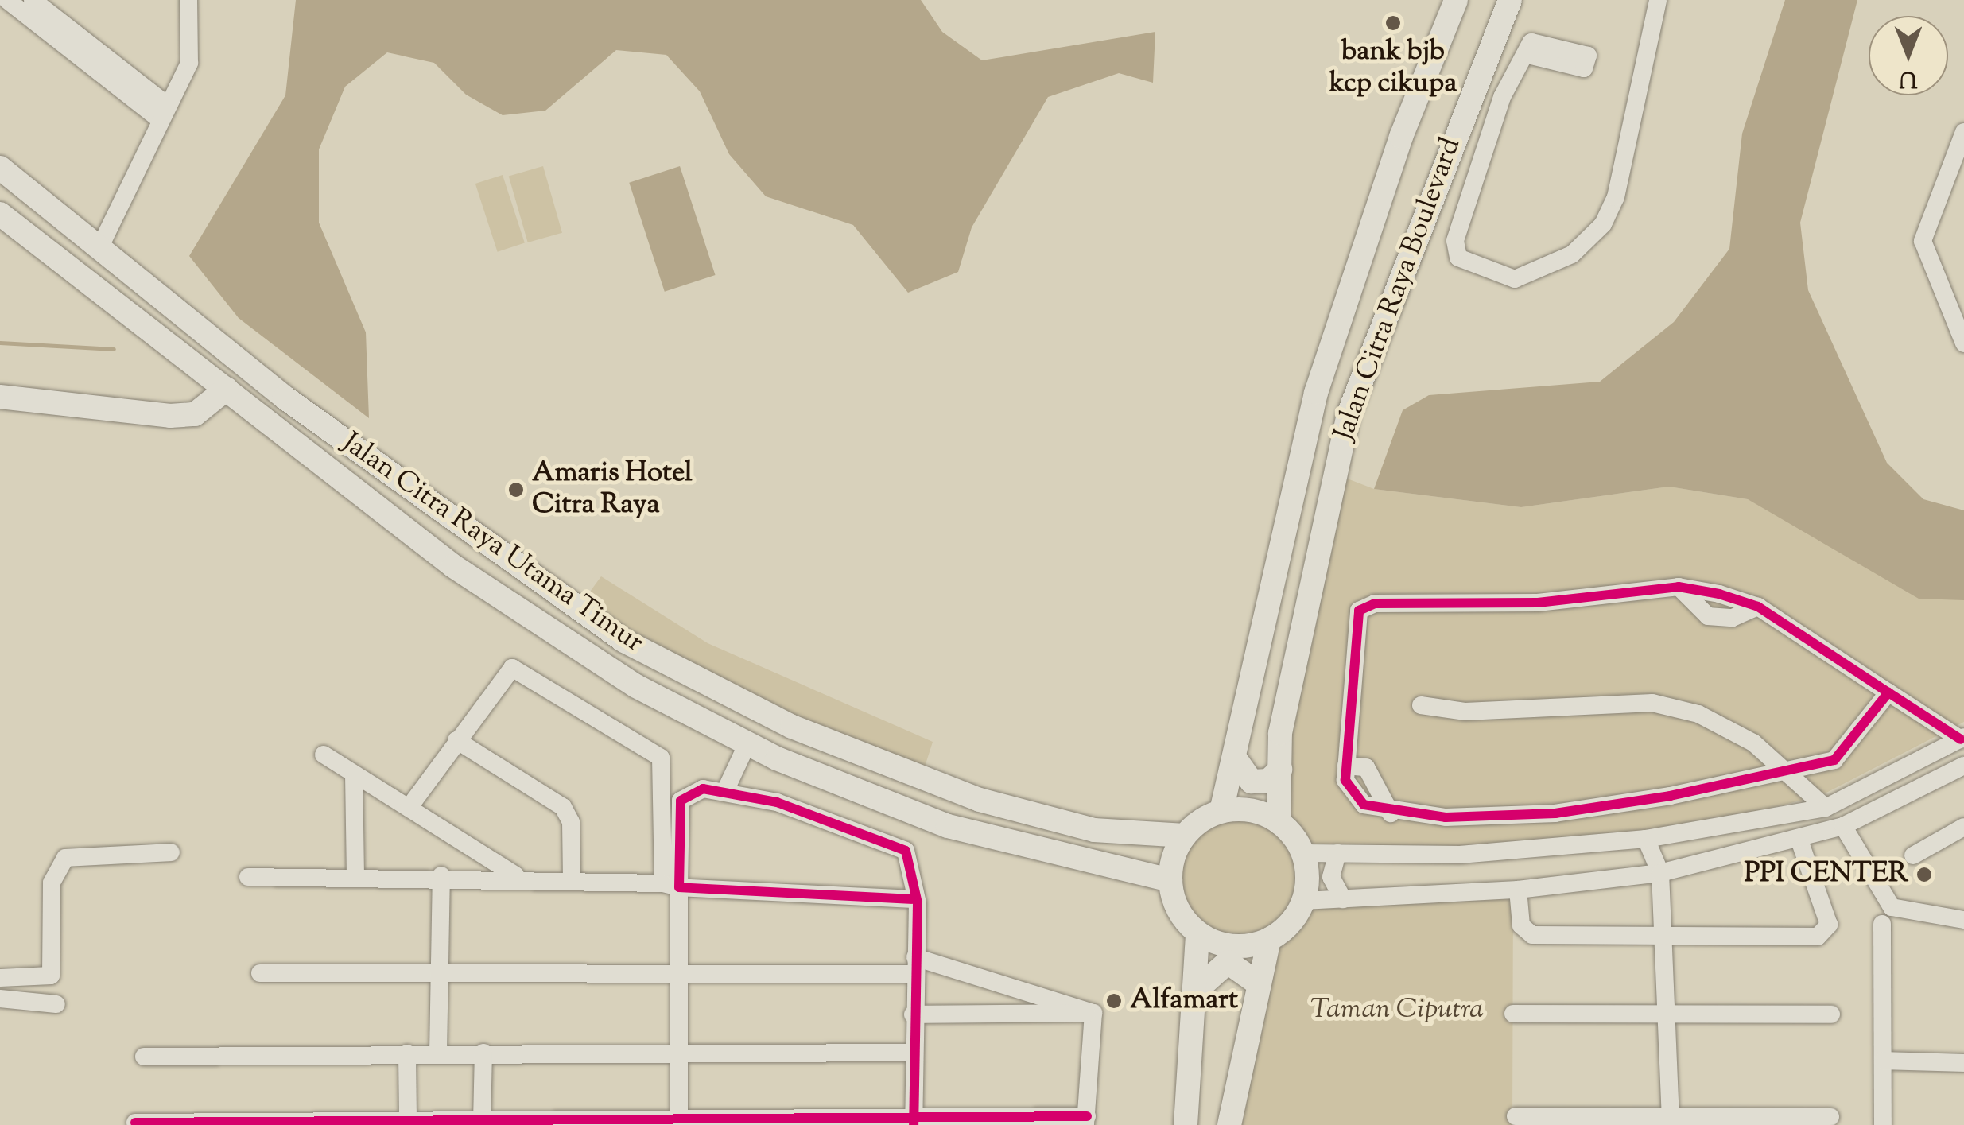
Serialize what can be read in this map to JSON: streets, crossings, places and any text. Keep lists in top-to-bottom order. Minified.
{"streets":{"main road":["Jalan Citra Raya Boulevard","Jalan Citra Raya Utama Timur"]},"crossings":[["Jalan Citra Raya Boulevard","Jalan Citra Raya Utama Timur"]],"parks":["Taman Ciputra"],"places":["bank bjb kcp cikupa","Amaris Hotel Citra Raya","PPI CENTER","Alfamart"],"north":"bottom"}
